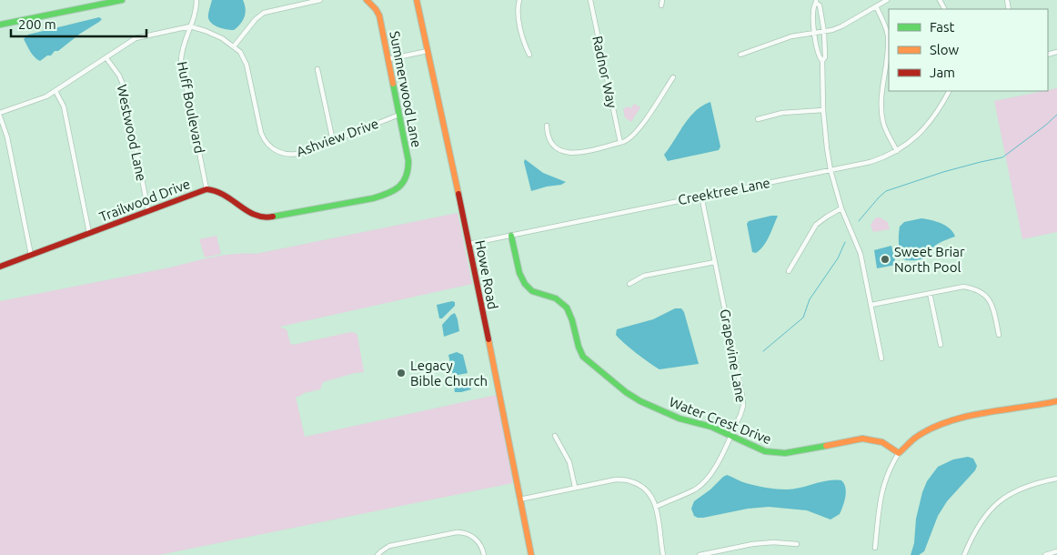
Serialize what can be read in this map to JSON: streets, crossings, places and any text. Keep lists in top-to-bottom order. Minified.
{"streets":{"street":["Radnor Way","Summerwood Lane","Huff Boulevard","Westwood Lane","Ashview Drive","Creektree Lane","Trailwood Drive","Howe Road","Grapevine Lane","Water Crest Drive"]},"crossings":[["Summerwood Lane","Ashview Drive"],["Summerwood Lane","Trailwood Drive"],["Huff Boulevard","Ashview Drive"],["Huff Boulevard","Trailwood Drive"],["Westwood Lane","Trailwood Drive"],["Creektree Lane","Howe Road"],["Creektree Lane","Grapevine Lane"],["Creektree Lane","Water Crest Drive"],["Grapevine Lane","Water Crest Drive"]],"places":["Sweet Briar North Pool","Legacy Bible Church"],"legend":["Fast","Slow","Jam"],"scale_bar":"200 m"}
